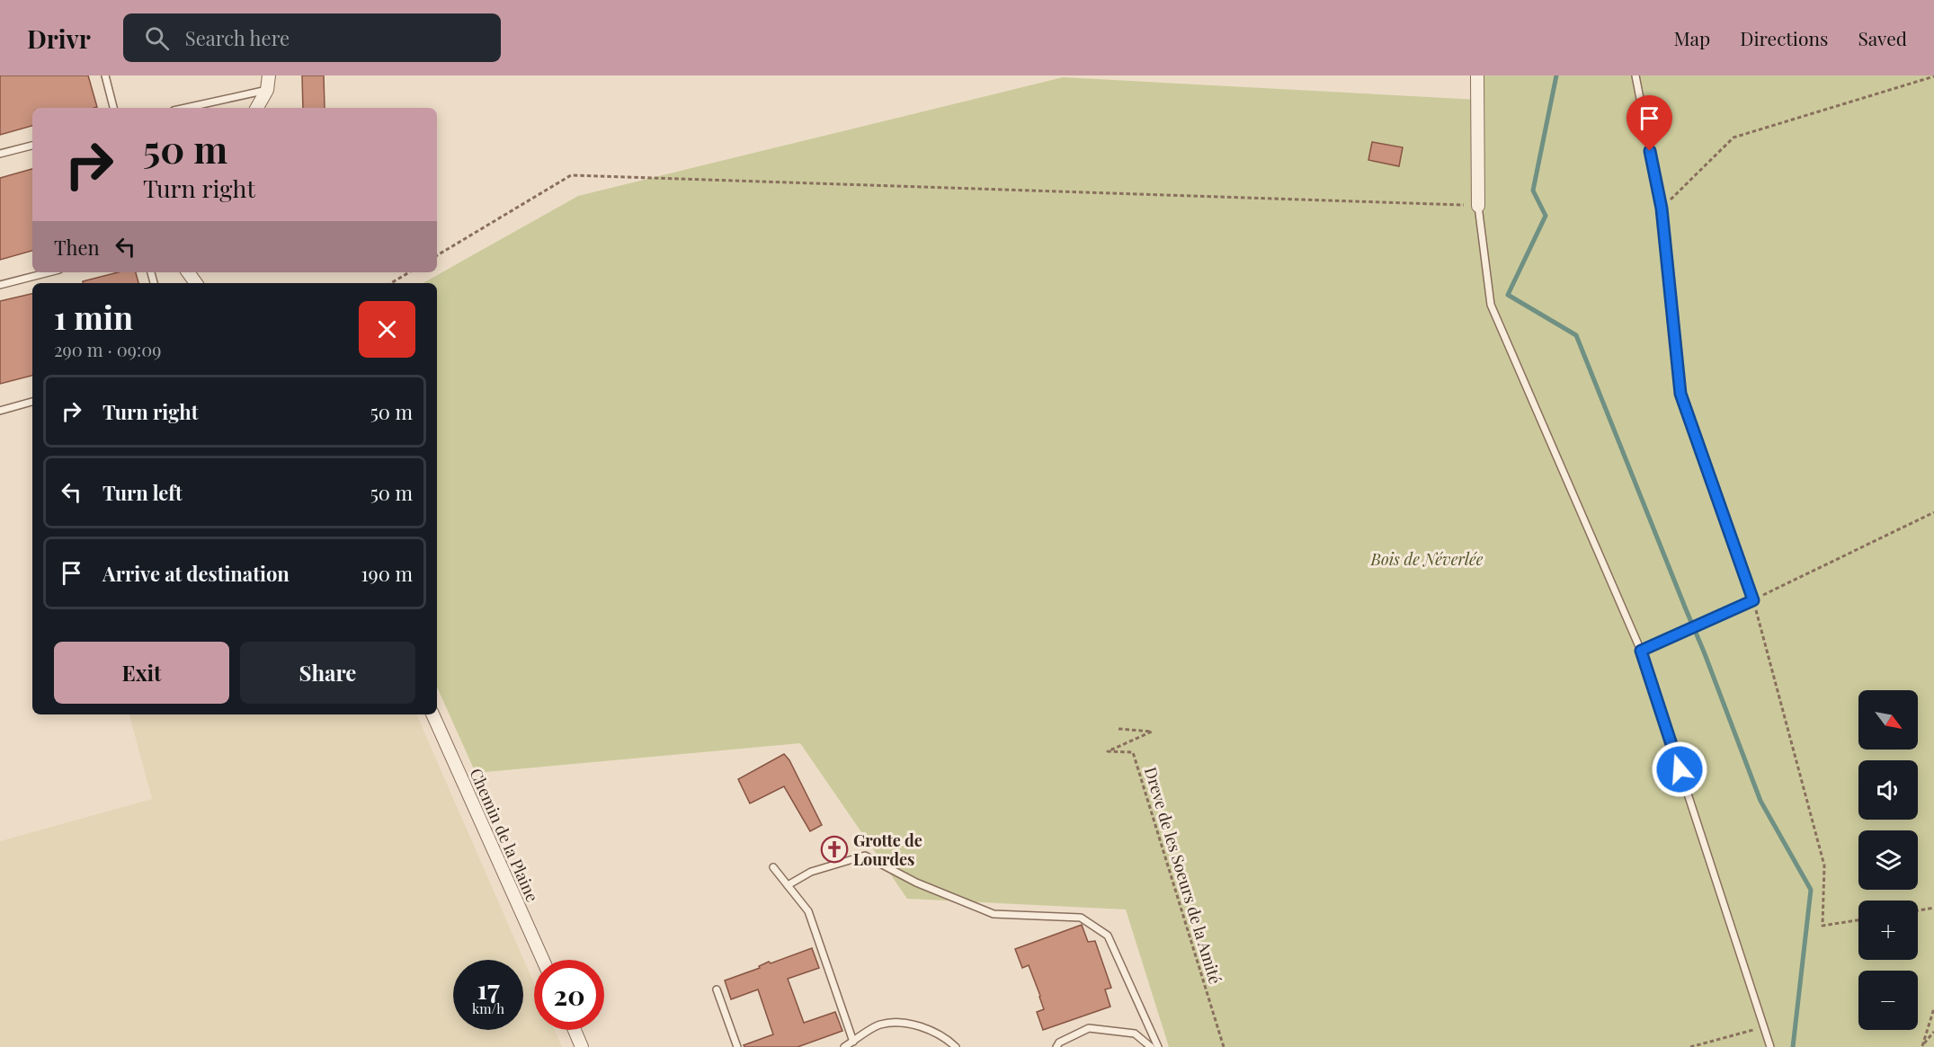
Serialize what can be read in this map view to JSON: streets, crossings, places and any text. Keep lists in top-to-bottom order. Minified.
{"streets":{"street":["Chemin de la Plaine"],"path":["Dreve de les Soeurs de la Amité"]},"parks":["Bois de Néverlée"],"places":{"church":["Grotte de Lourdes"]},"north":"bottom right","page":{"header":"Drivr","search":"Search here","nav":["Map","Directions","Saved"],"turn":["50 m","Turn right"],"then":"Then","heading":["1 min","290 m · 09:09"],"list":[{"name":"Turn right","value":"50 m"},{"name":"Turn left","value":"50 m"},{"name":"Arrive at destination","value":"190 m"}],"buttons":["Exit","Share"],"map_buttons":["+","−"],"speed":"17 km/h","limit":"20"}}
